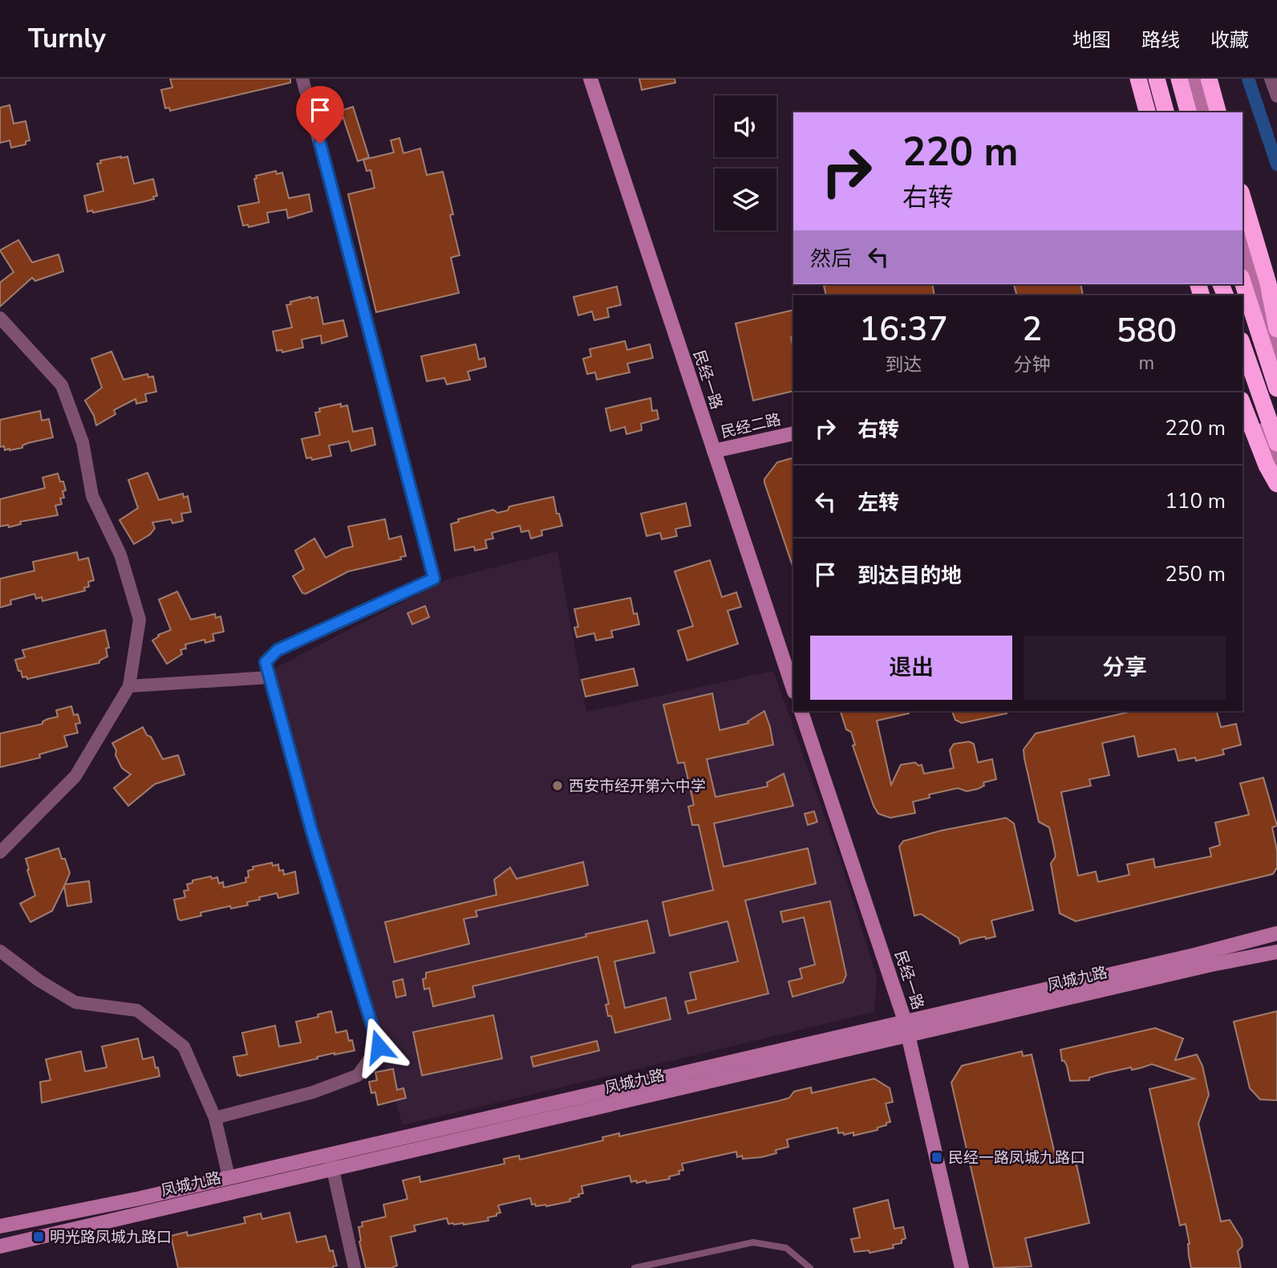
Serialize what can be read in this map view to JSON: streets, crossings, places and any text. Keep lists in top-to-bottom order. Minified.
{"streets":{"street":["民经一路","民经二路","凤城九路"]},"crossings":[["民经一路","民经二路"],["民经一路","凤城九路"]],"places":{"other":["西安市经开第六中学"],"transit":["民经一路凤城九路口","明光路凤城九路口"]},"page":{"header":"Turnly","nav":["地图","路线","收藏"],"turn":["220 m","右转"],"then":"然后","eta":["16:37","到达","2","分钟","580","m"],"list":[{"name":"右转","value":"220 m"},{"name":"左转","value":"110 m"},{"name":"到达目的地","value":"250 m"}],"buttons":["退出","分享"]}}
